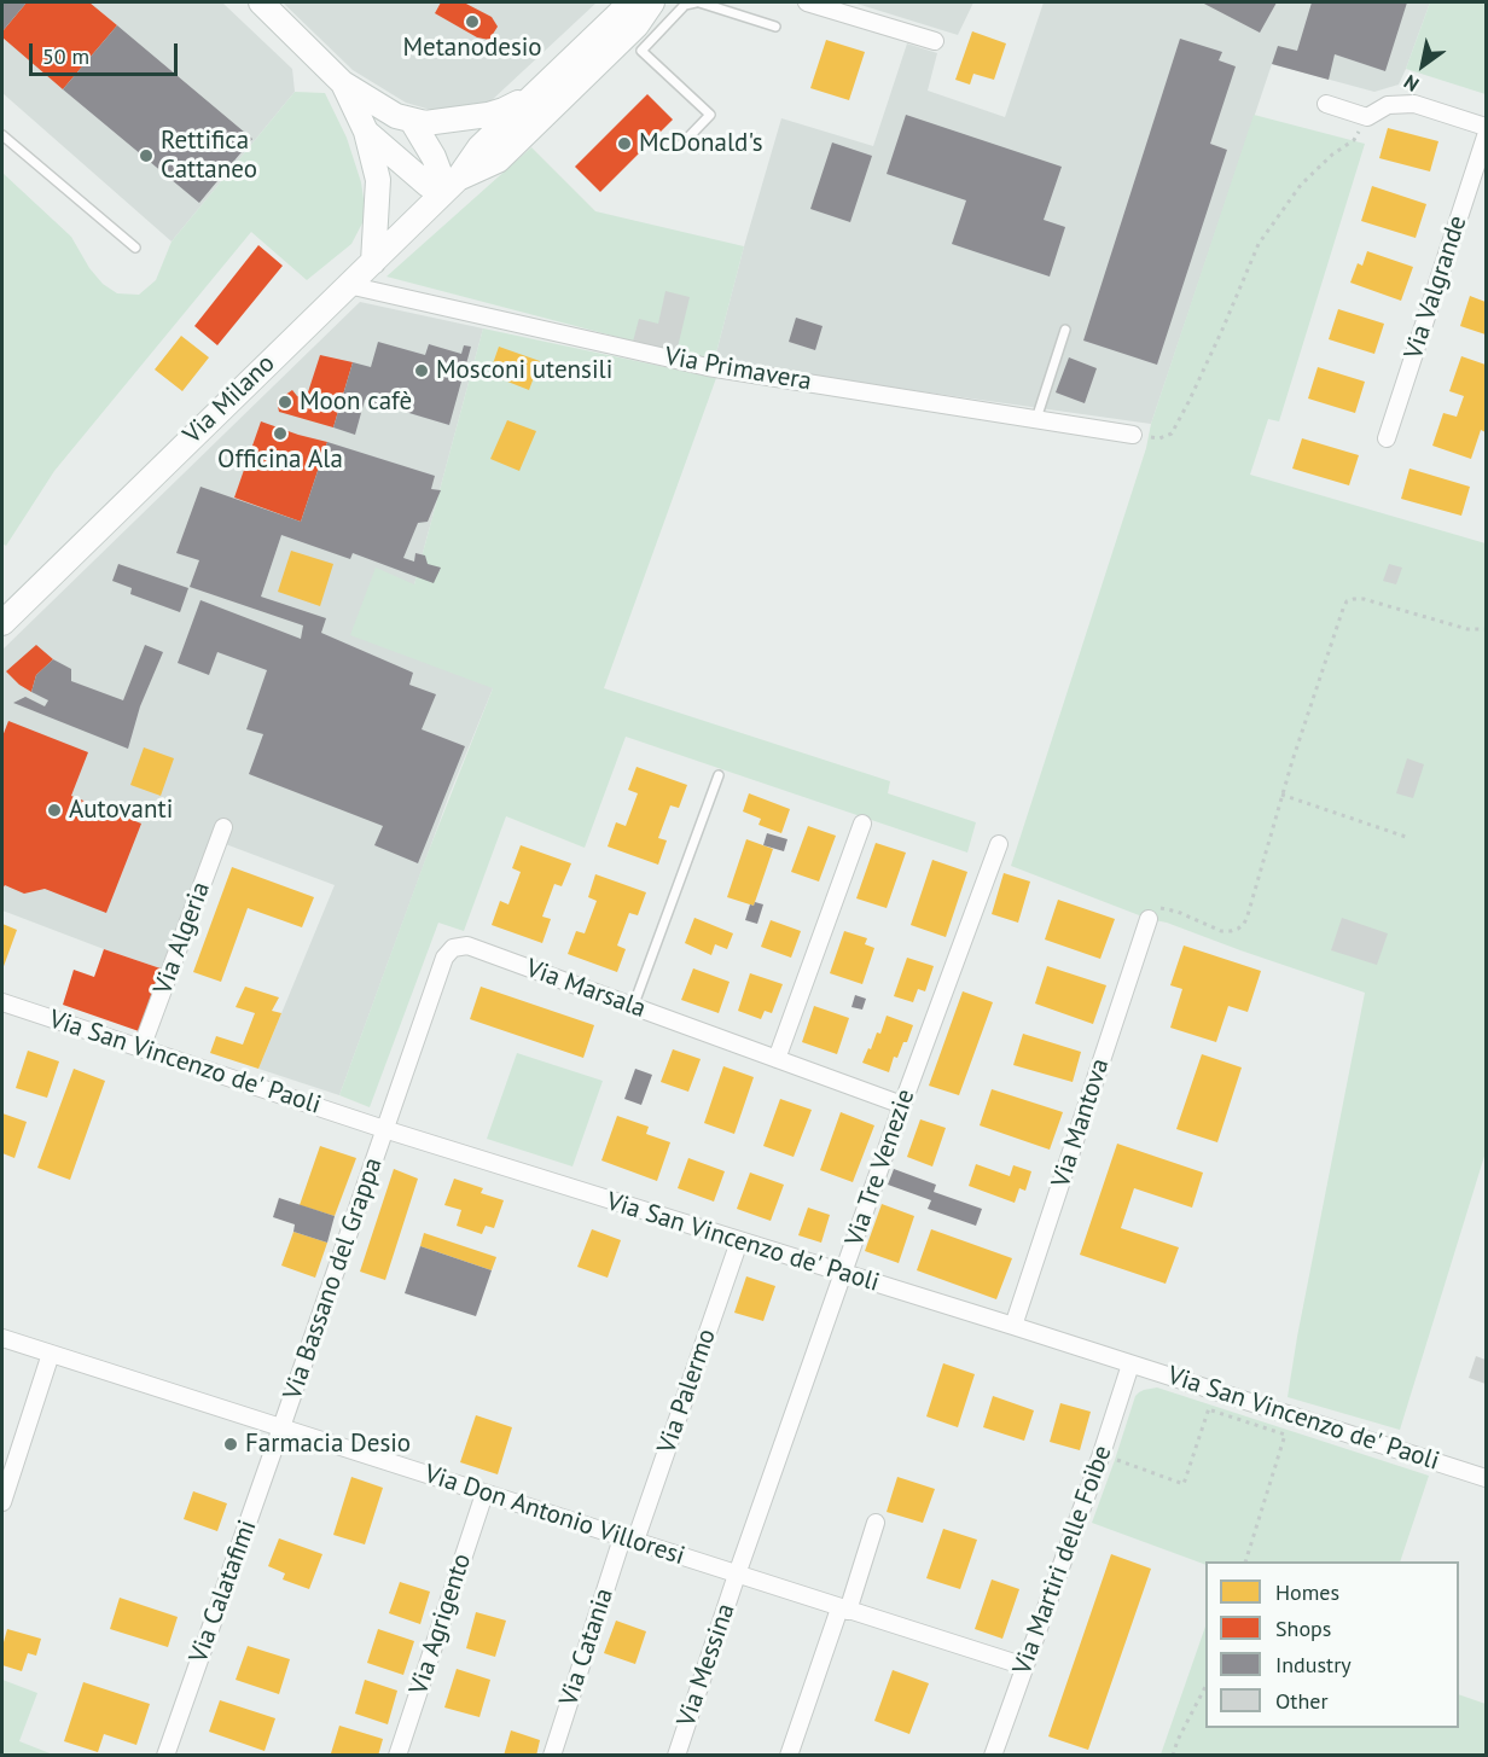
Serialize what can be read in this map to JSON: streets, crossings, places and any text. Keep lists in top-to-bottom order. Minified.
{"streets":{"main road":["Via Milano"],"street":["Via Valgrande","Via Primavera","Via Algeria","Via Marsala","Via San Vincenzo de' Paoli","Via Mantova","Via Tre Venezie","Via Bassano del Grappa","Via Palermo","Via Don Antonio Villoresi","Via Martiri delle Foibe","Via Calatafimi","Via Agrigento","Via Catania","Via Messina"]},"crossings":[["Via Primavera","Via Milano"],["Via Algeria","Via San Vincenzo de' Paoli"],["Via Marsala","Via San Vincenzo de' Paoli"],["Via Marsala","Via Tre Venezie"],["Via Marsala","Via Bassano del Grappa"],["Via San Vincenzo de' Paoli","Via Mantova"],["Via San Vincenzo de' Paoli","Via Tre Venezie"],["Via San Vincenzo de' Paoli","Via Bassano del Grappa"],["Via San Vincenzo de' Paoli","Via Palermo"],["Via San Vincenzo de' Paoli","Via Martiri delle Foibe"],["Via Tre Venezie","Via Don Antonio Villoresi"],["Via Tre Venezie","Via Messina"],["Via Bassano del Grappa","Via Don Antonio Villoresi"],["Via Bassano del Grappa","Via Calatafimi"],["Via Palermo","Via Don Antonio Villoresi"],["Via Palermo","Via Catania"],["Via Don Antonio Villoresi","Via Martiri delle Foibe"],["Via Don Antonio Villoresi","Via Calatafimi"],["Via Don Antonio Villoresi","Via Agrigento"],["Via Don Antonio Villoresi","Via Catania"],["Via Don Antonio Villoresi","Via Messina"]],"places":["Metanodesio","McDonald's","Rettifica Cattaneo","Mosconi utensili","Moon cafè","Officina Ala","Autovanti","Farmacia Desio"],"legend":["Homes","Shops","Industry","Other"],"scale_bar":"50 m","north":"bottom left"}
